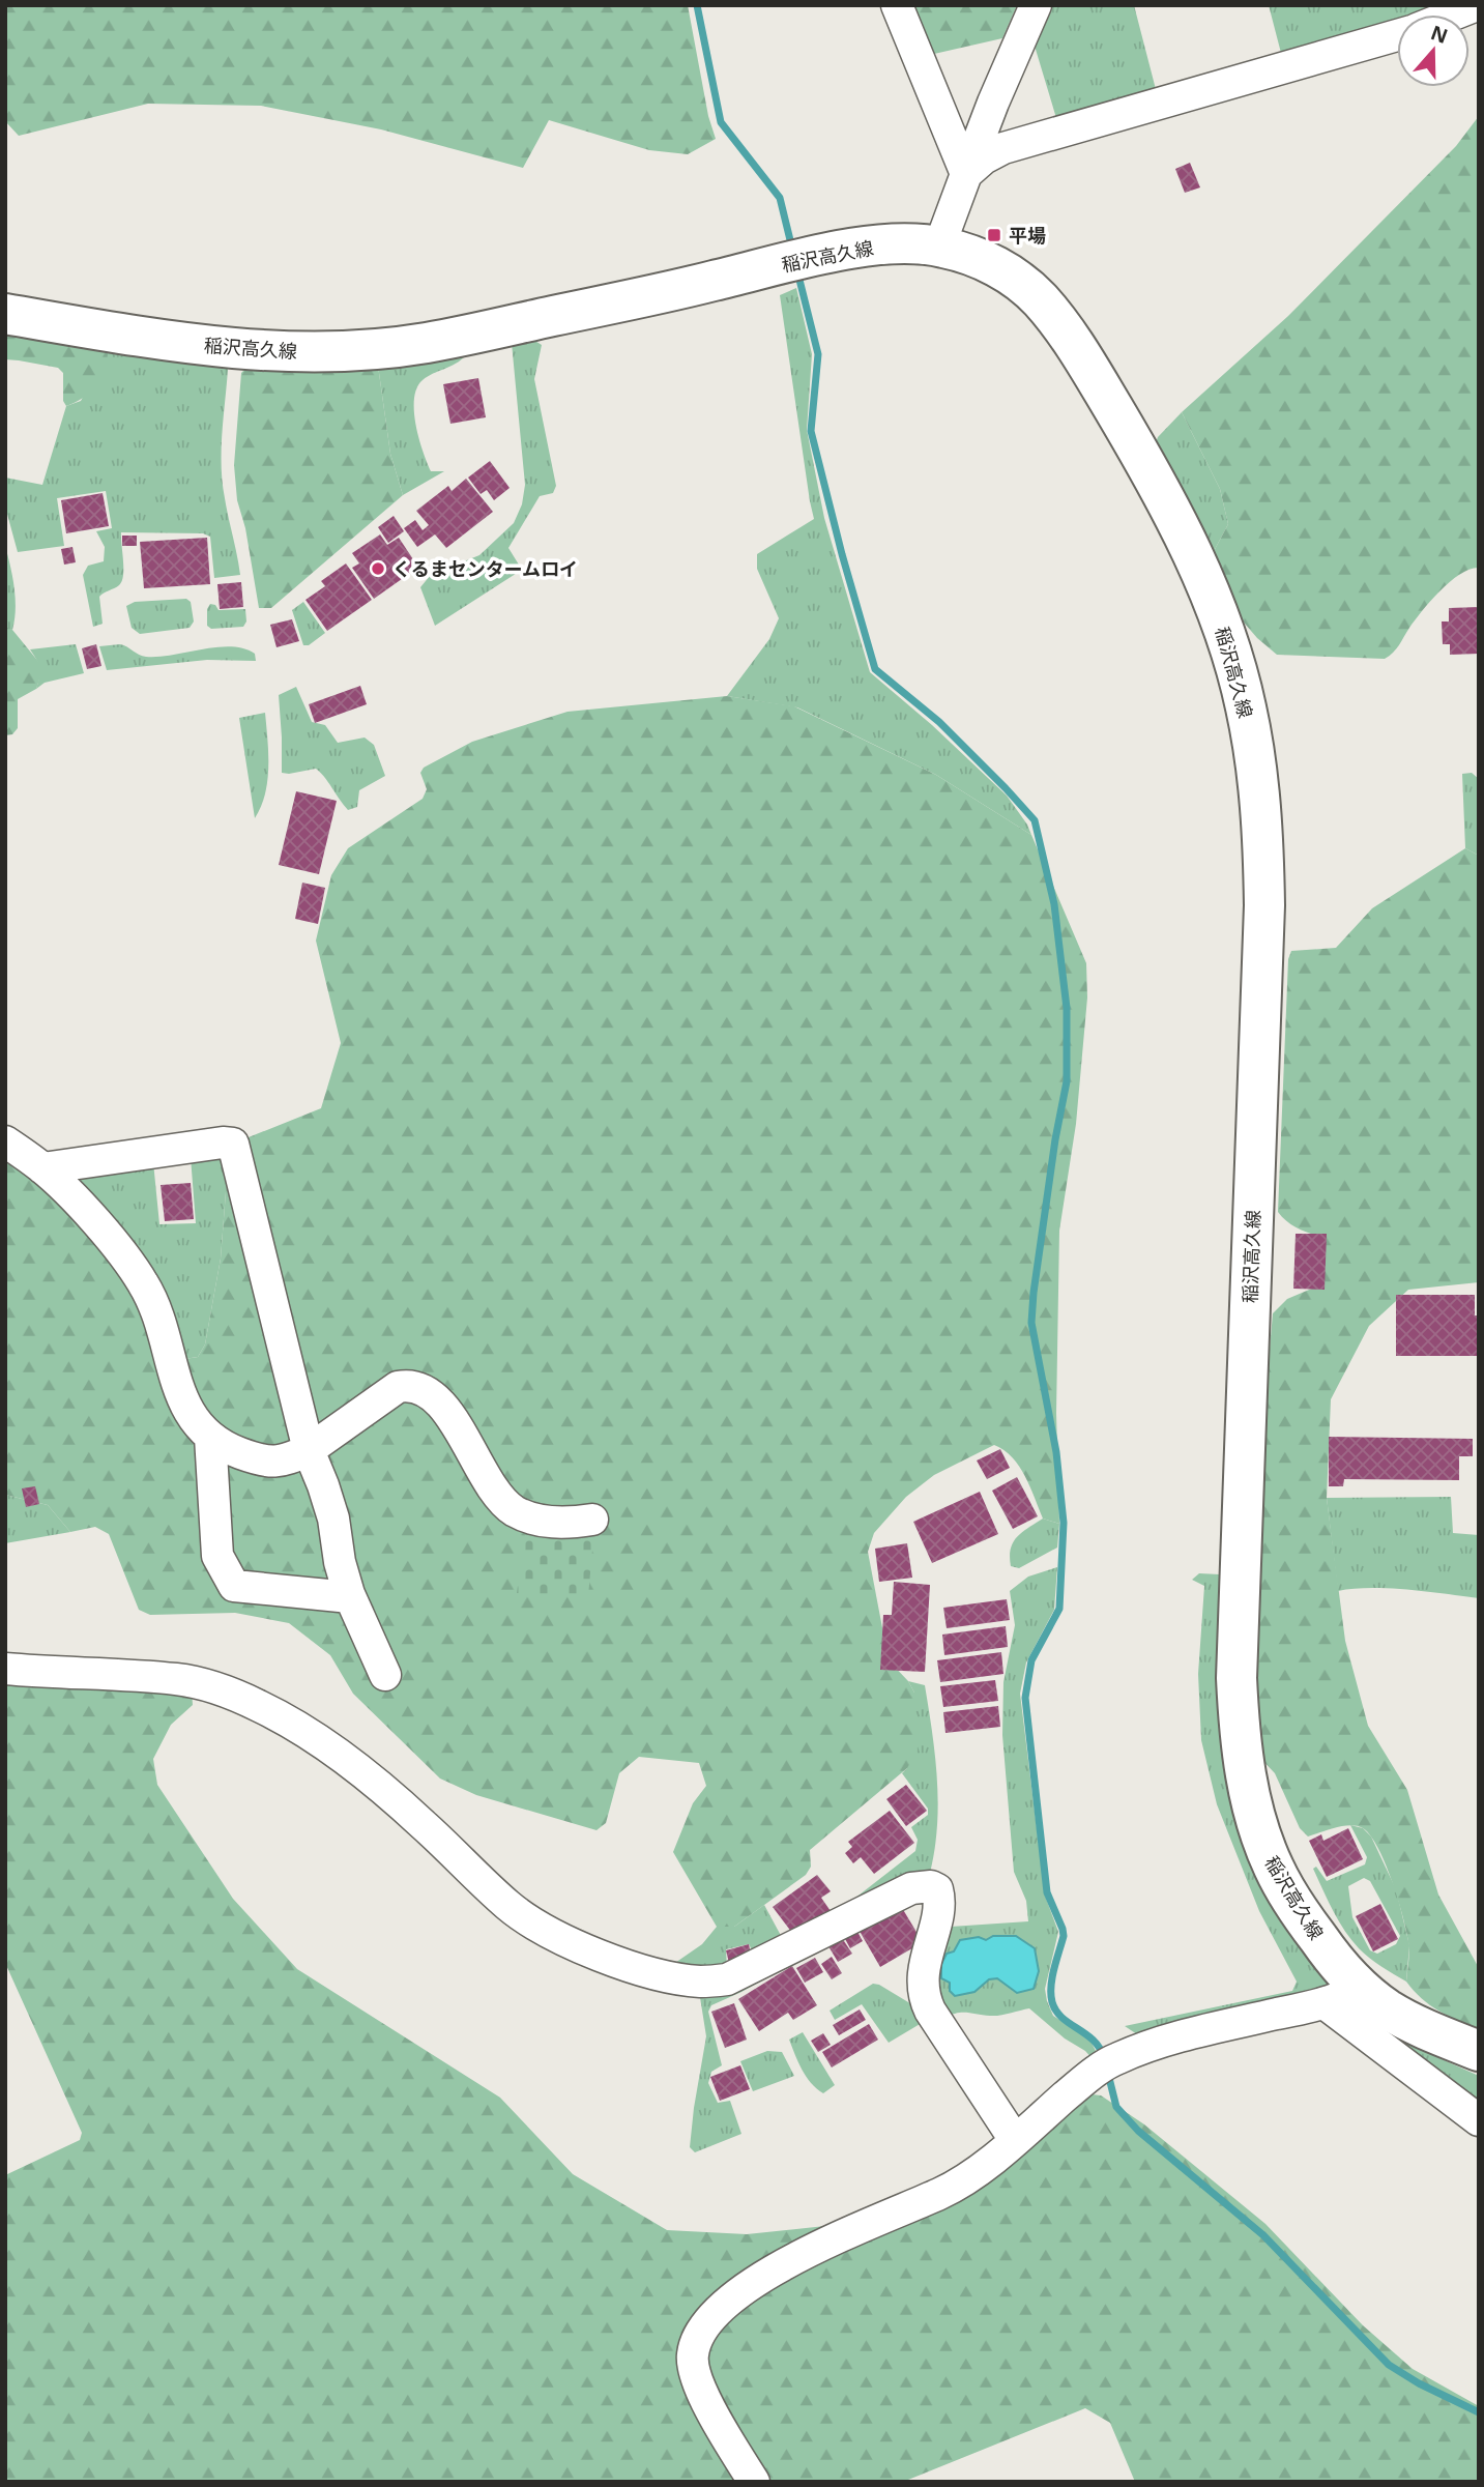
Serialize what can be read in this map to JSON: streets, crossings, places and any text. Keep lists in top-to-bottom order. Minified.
{"streets":{"main road":["稲沢高久線"]},"places":{"transit":["平場"],"other":["くるまセンタームロイ"]},"north":"top"}
